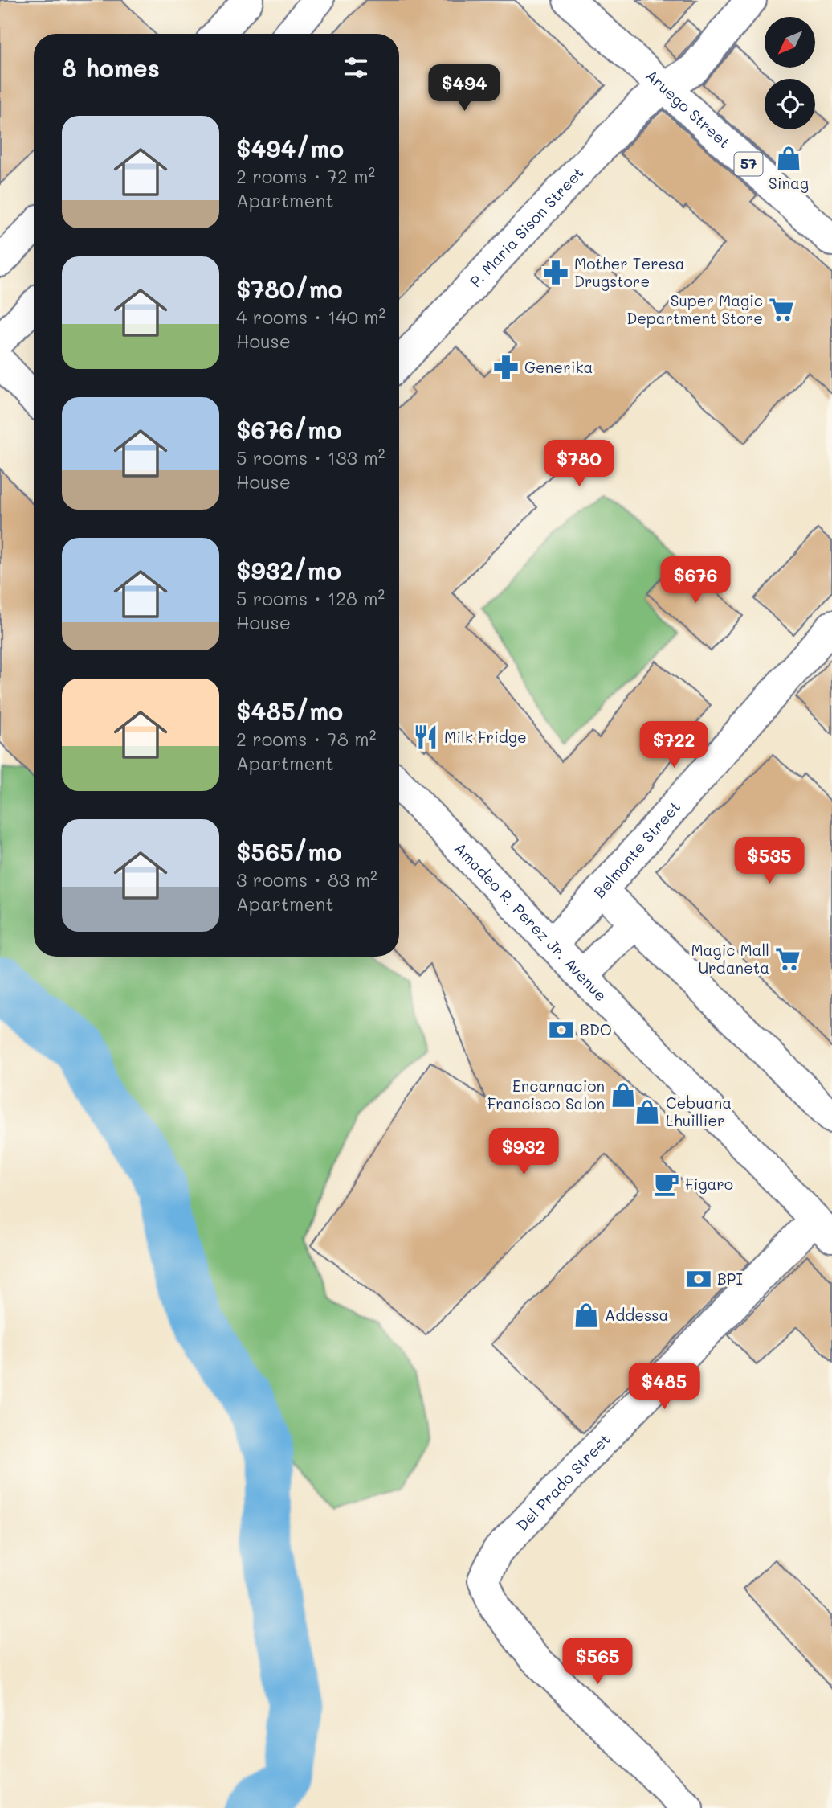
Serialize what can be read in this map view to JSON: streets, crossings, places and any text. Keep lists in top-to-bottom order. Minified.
{"streets":{"main road":["Aruego Street","57","P. Maria Sison Street","Belmonte Street","Amadeo R. Perez Jr. Avenue","Del Prado Street"]},"crossings":[["Aruego Street","P. Maria Sison Street"],["Belmonte Street","Amadeo R. Perez Jr. Avenue"],["Amadeo R. Perez Jr. Avenue","Del Prado Street"]],"places":{"shop":["Sinag","Encarnacion Francisco Salon","Cebuana Lhuillier","Addessa"],"pharmacy":["Mother Teresa Drugstore","Generika"],"supermarket":["Super Magic Department Store","Magic Mall Urdaneta"],"restaurant":["Milk Fridge"],"bank":["BDO","BPI"],"cafe":["Figaro"]},"north":"bottom left","page":{"heading":"8 homes","price":["$494","$780","$676","$722","$535","$932","$485","$565"],"list":[{"name":"$494/mo","note":"2 rooms · 72 m² · Apartment"},{"name":"$780/mo","note":"4 rooms · 140 m² · House"},{"name":"$676/mo","note":"5 rooms · 133 m² · House"},{"name":"$932/mo","note":"5 rooms · 128 m² · House"},{"name":"$485/mo","note":"2 rooms · 78 m² · Apartment"},{"name":"$565/mo","note":"3 rooms · 83 m² · Apartment"}]}}
